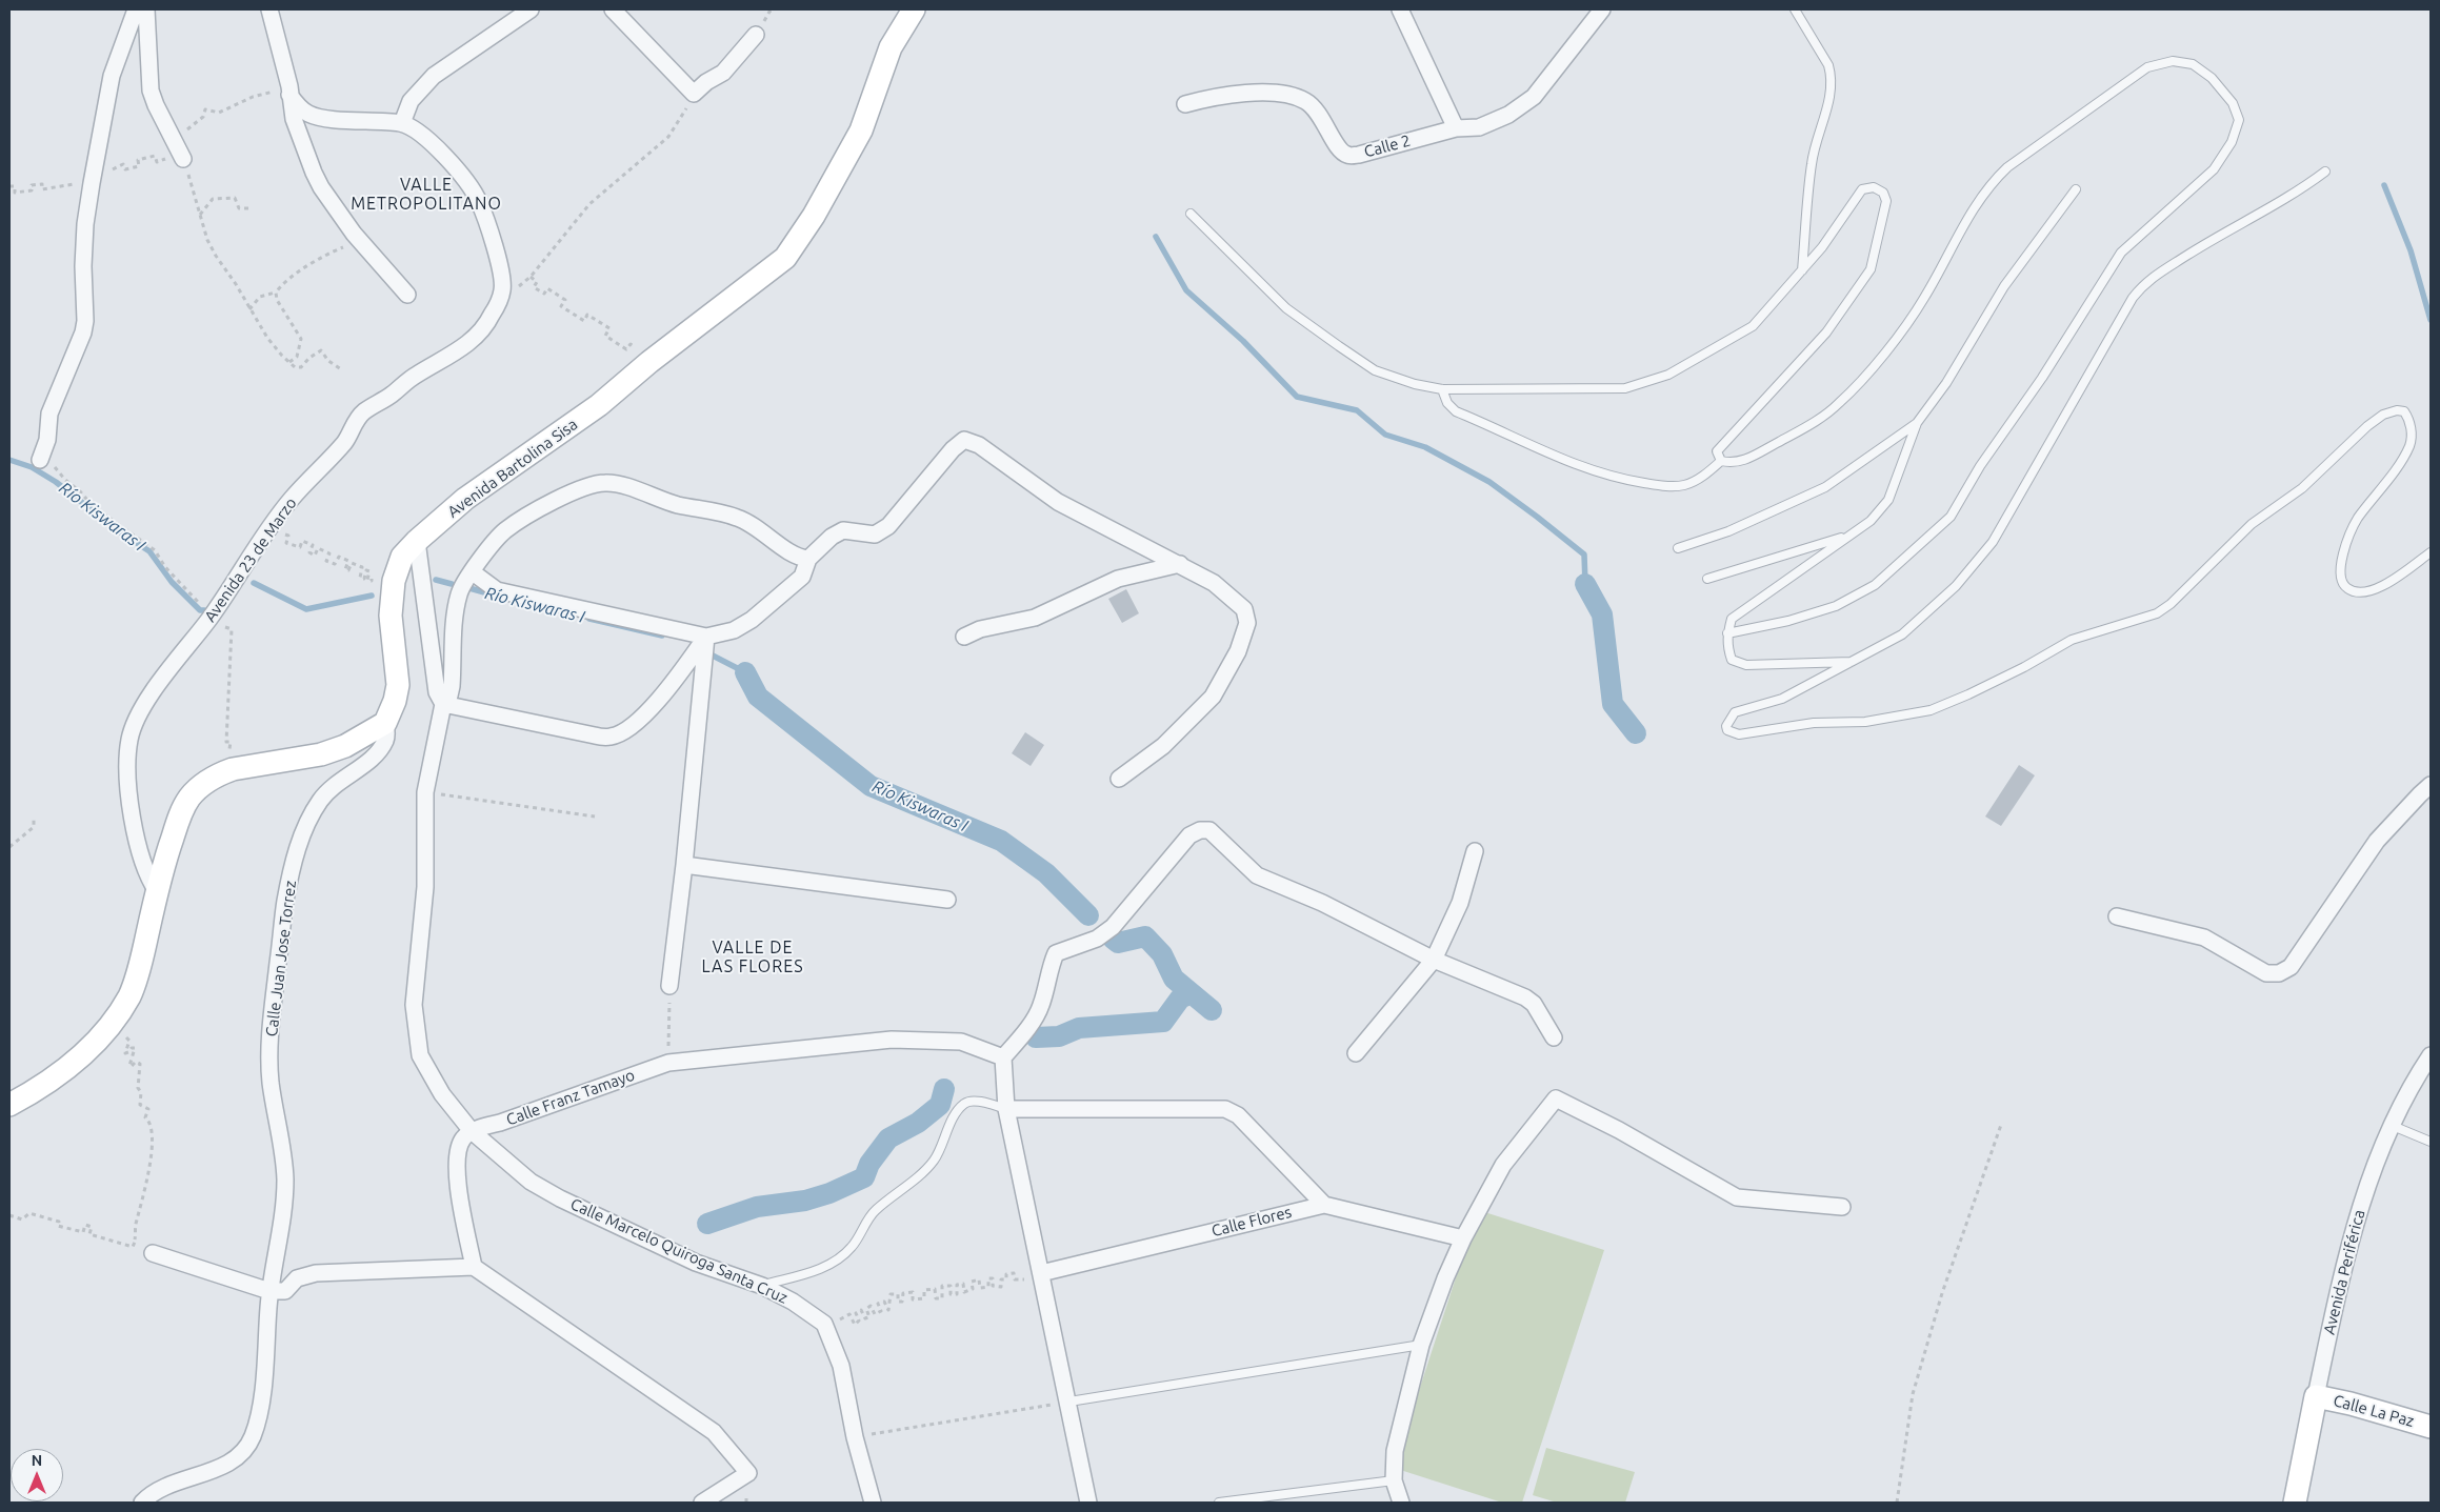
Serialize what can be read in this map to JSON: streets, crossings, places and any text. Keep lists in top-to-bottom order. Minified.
{"streets":{"street":["Calle 2","Avenida Bartolina Sisa","Avenida 23 de Marzo","Calle Juan Jose Torrez","Calle Franz Tamayo","Calle Flores","Calle Marcelo Quiroga Santa Cruz","Avenida Periférica","Calle La Paz"]},"crossings":[["Avenida Bartolina Sisa","Calle Juan Jose Torrez"],["Avenida Bartolina Sisa","Calle Marcelo Quiroga Santa Cruz"],["Calle Franz Tamayo","Calle Marcelo Quiroga Santa Cruz"],["Avenida Periférica","Calle La Paz"]],"districts":["VALLE METROPOLITANO","VALLE DE LAS FLORES"],"water":["Río Kiswaras I"],"north":"top"}
